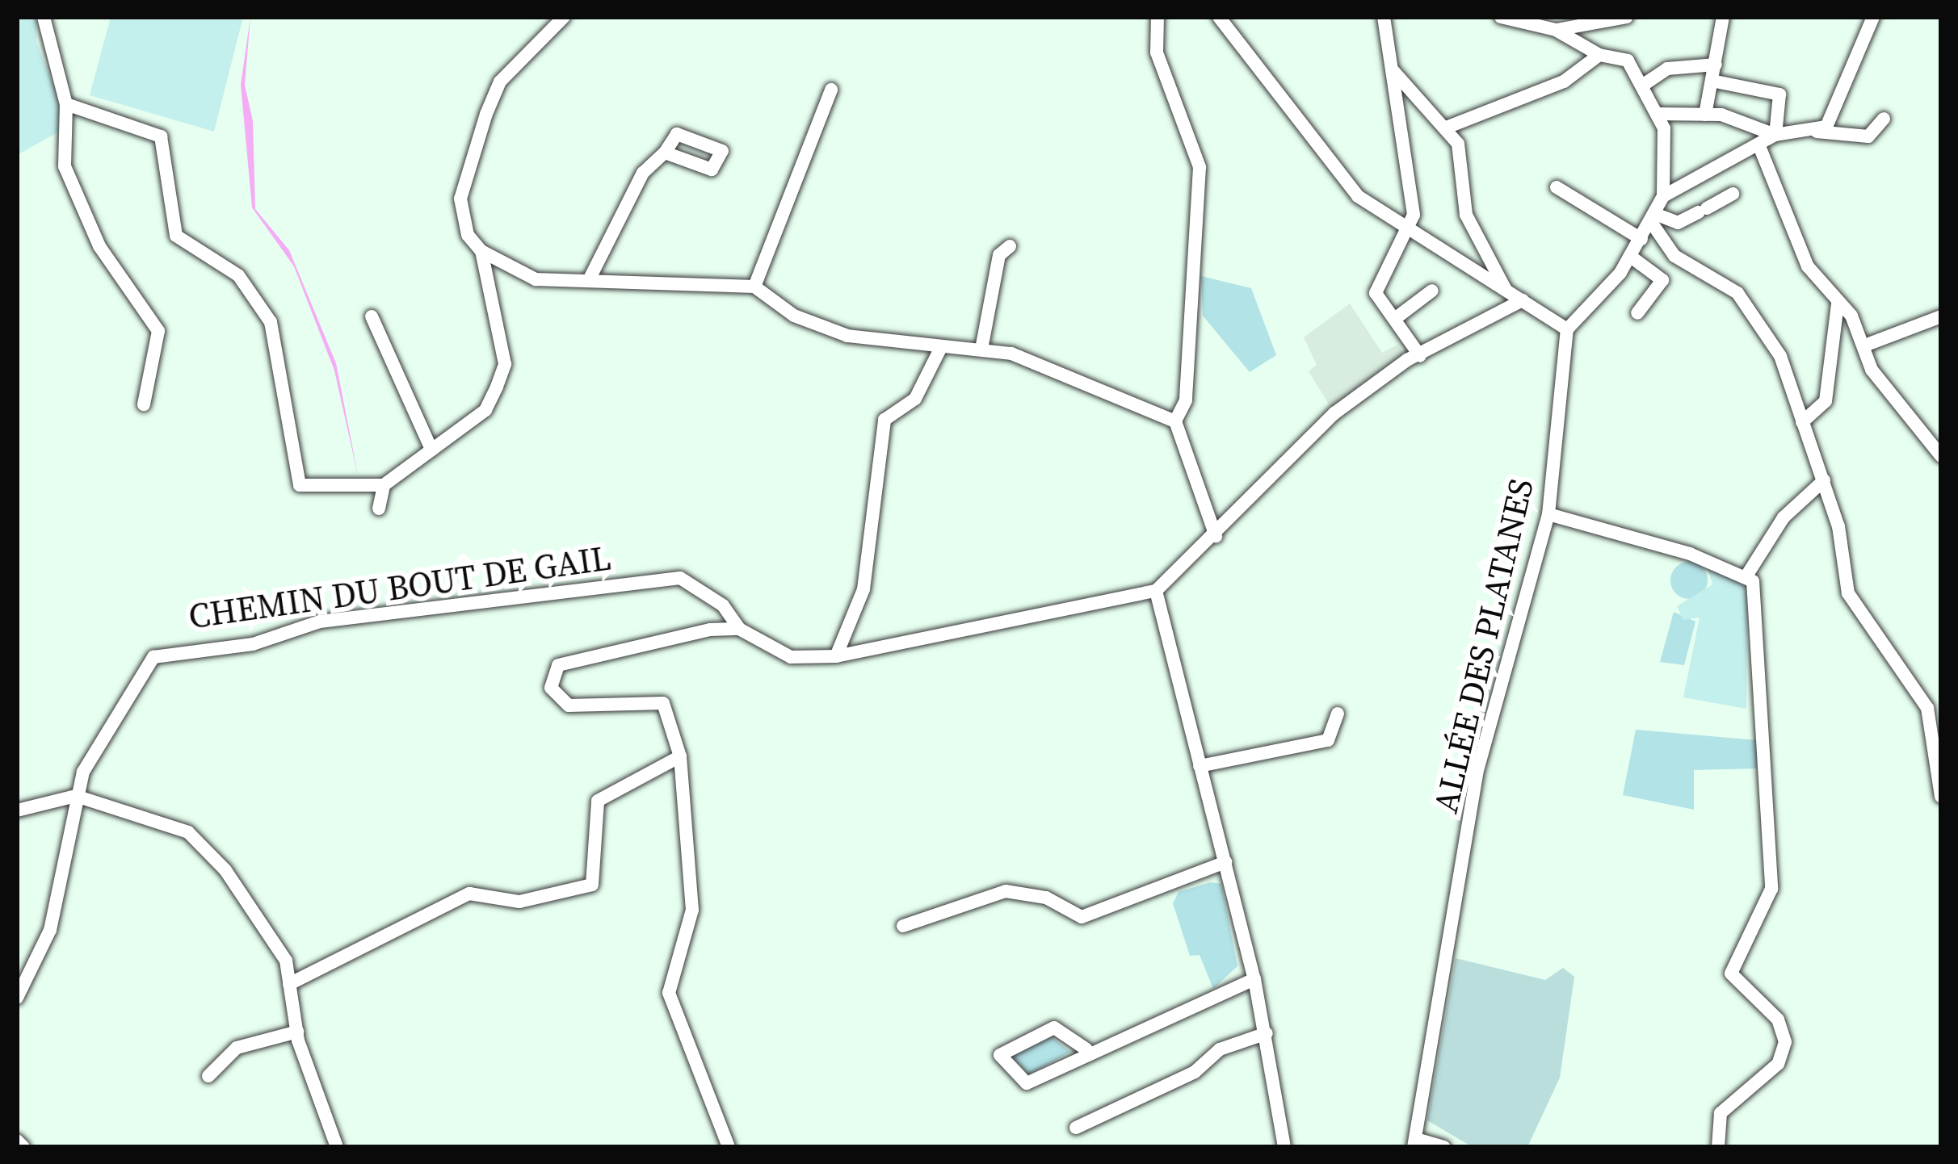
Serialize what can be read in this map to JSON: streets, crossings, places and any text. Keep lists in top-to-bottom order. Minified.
{"streets":{"street":["CHEMIN DU BOUT DE GAIL","ALLÉE DES PLATANES"]}}
